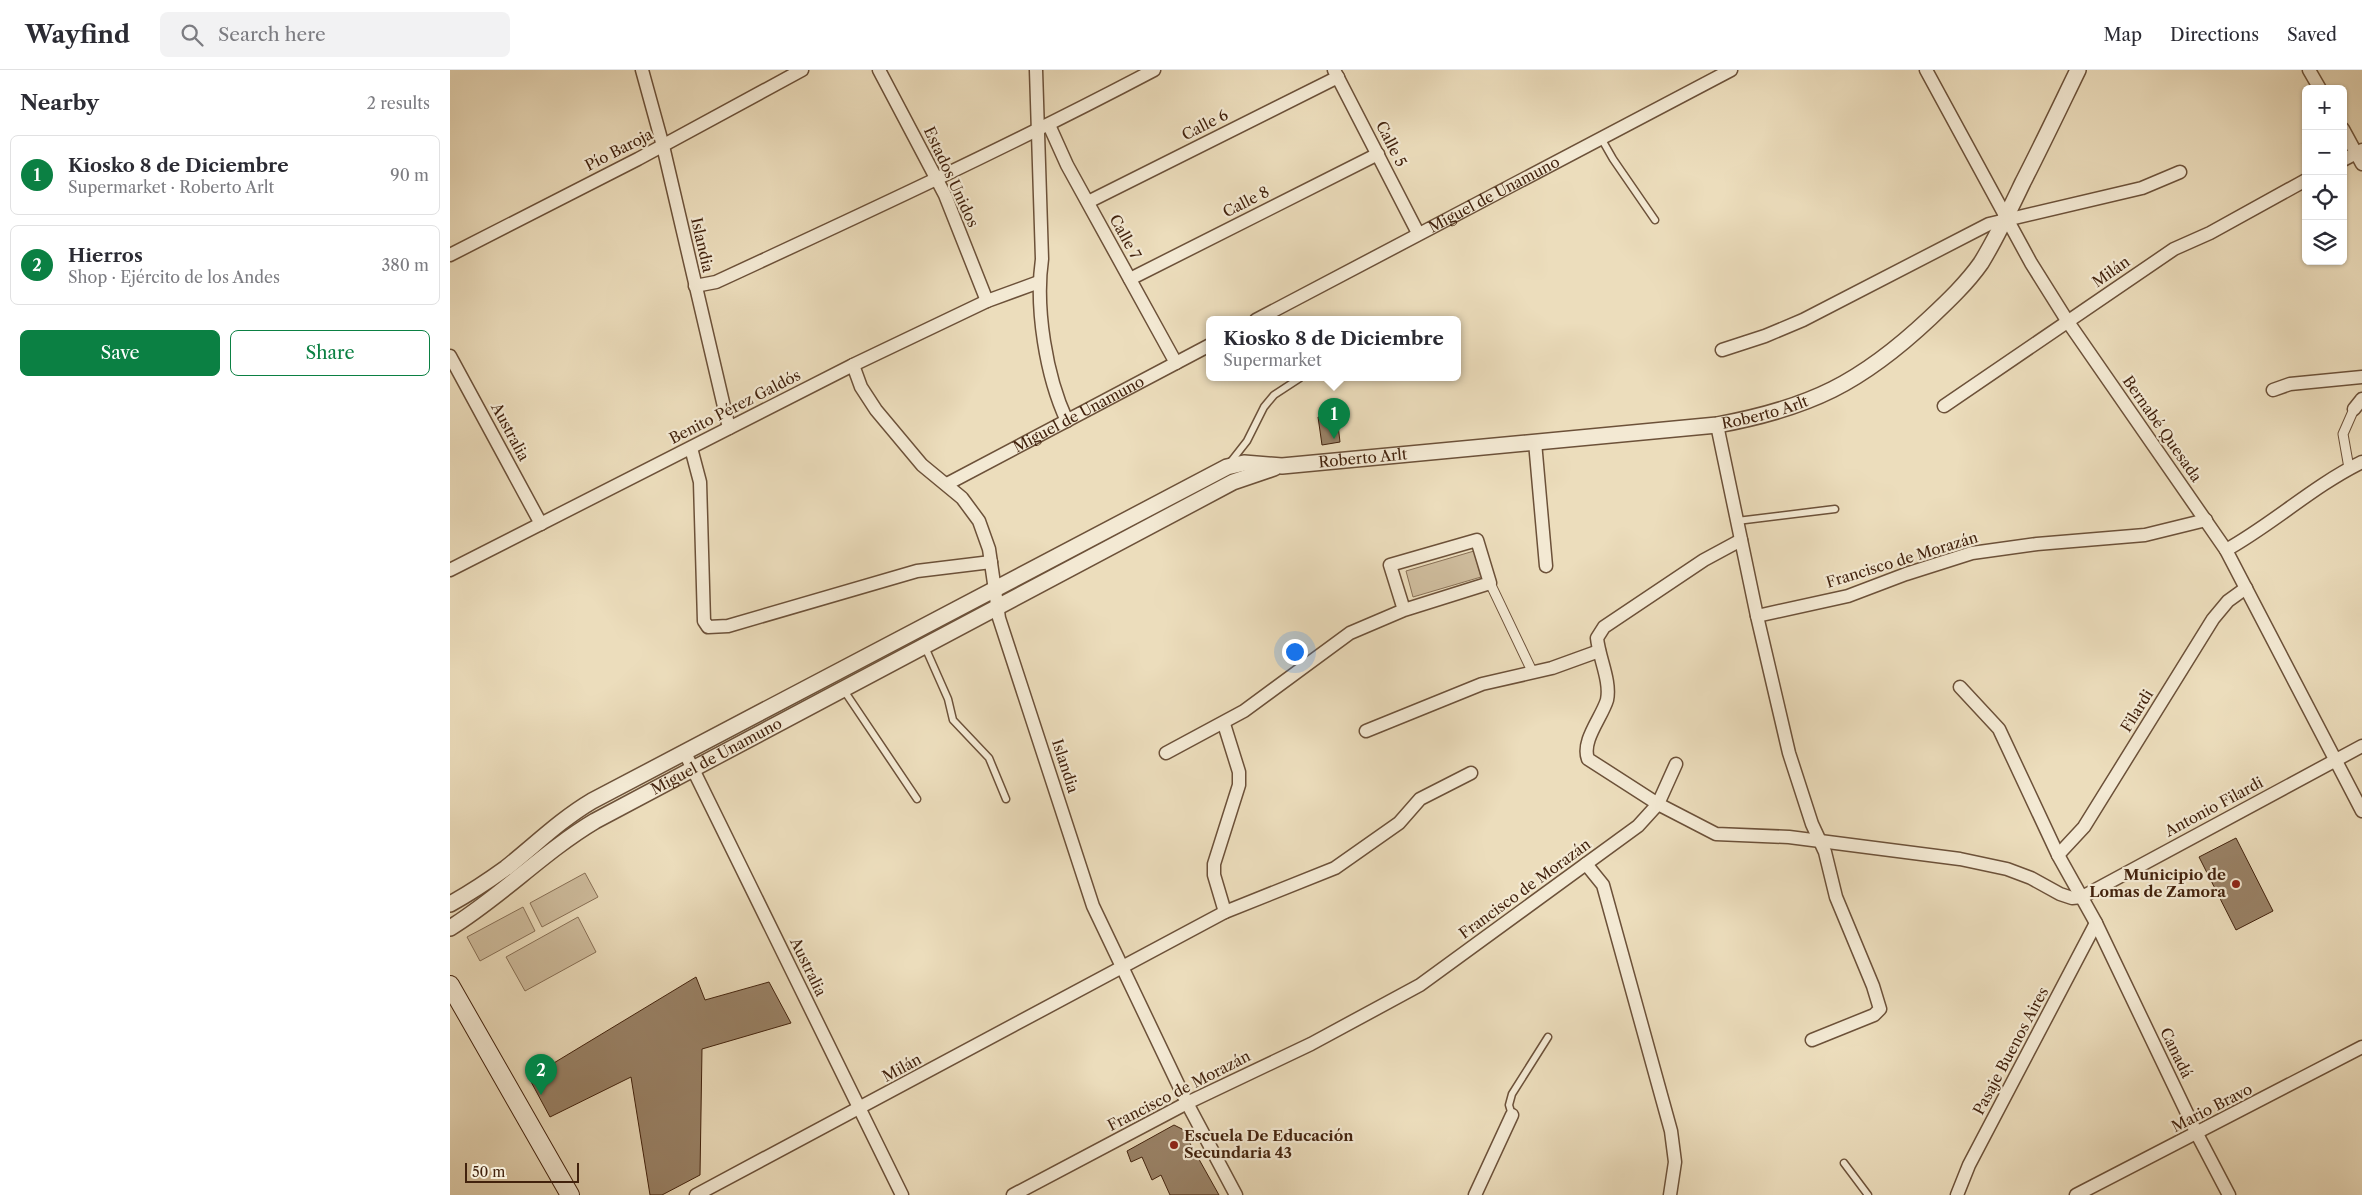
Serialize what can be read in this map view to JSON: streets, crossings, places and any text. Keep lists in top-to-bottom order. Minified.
{"streets":{"street":["Calle 6","Calle 5","Pío Baroja","Estados Unidos","Miguel de Unamuno","Calle 8","Calle 7","Islandia","Milán","Benito Pérez Galdós","Roberto Arlt","Bernabé Quesada","Australia","Francisco de Morazán","Filardi","Antonio Filardi","Pasaje Buenos Aires","Canadá","Mario Bravo"]},"crossings":[["Calle 6","Calle 5"],["Calle 6","Calle 7"],["Calle 5","Miguel de Unamuno"],["Calle 5","Calle 8"],["Pío Baroja","Islandia"],["Estados Unidos","Benito Pérez Galdós"],["Miguel de Unamuno","Calle 7"],["Miguel de Unamuno","Islandia"],["Miguel de Unamuno","Roberto Arlt"],["Miguel de Unamuno","Australia"],["Calle 8","Calle 7"],["Islandia","Milán"],["Islandia","Benito Pérez Galdós"],["Islandia","Roberto Arlt"],["Islandia","Francisco de Morazán"],["Milán","Bernabé Quesada"],["Milán","Australia"],["Benito Pérez Galdós","Australia"],["Roberto Arlt","Bernabé Quesada"],["Bernabé Quesada","Francisco de Morazán"],["Bernabé Quesada","Filardi"],["Bernabé Quesada","Antonio Filardi"],["Filardi","Canadá"],["Antonio Filardi","Canadá"],["Pasaje Buenos Aires","Canadá"],["Canadá","Mario Bravo"]],"places":["Municipio de Lomas de Zamora","Escuela De Educación Secundaria 43"],"scale_bar":"50 m","page":{"header":"Wayfind","search":"Search here","nav":["Map","Directions","Saved"],"heading":["Nearby","2 results"],"map_buttons":["+","−"],"list":[{"mark":"1","name":"Kiosko 8 de Diciembre","note":"Supermarket · Roberto Arlt","value":"90 m"},{"mark":"2","name":"Hierros","note":"Shop · Ejército de los Andes","value":"380 m"}],"buttons":["Save","Share"],"popup":["Kiosko 8 de Diciembre","Supermarket"],"pins":["1","2"],"scale":"50 m"}}
